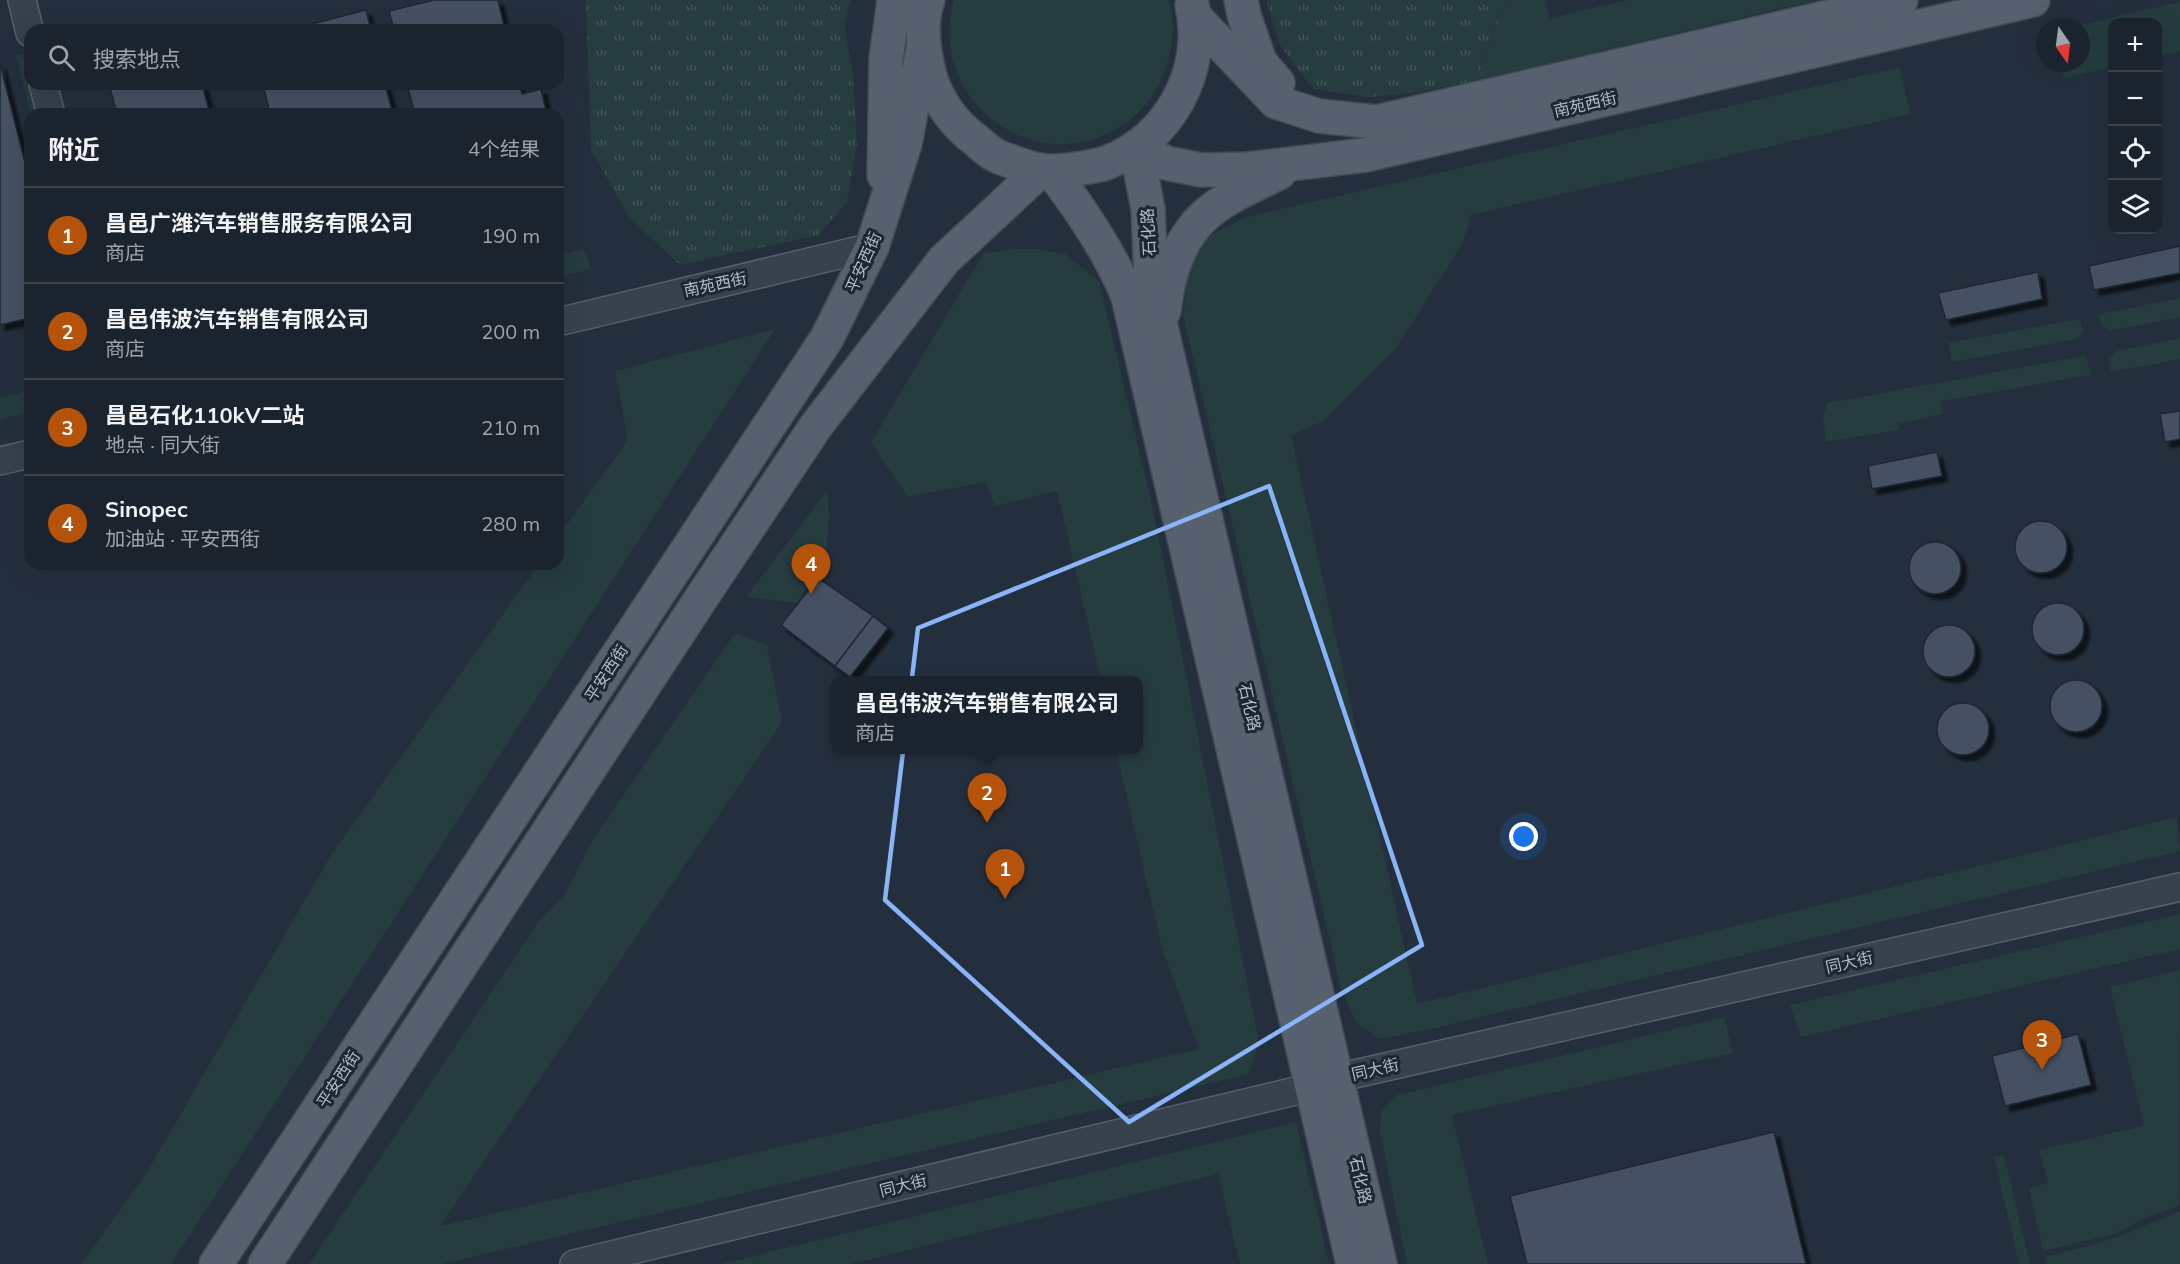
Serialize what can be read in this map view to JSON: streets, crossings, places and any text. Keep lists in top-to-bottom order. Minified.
{"streets":{"main road":["南苑西街","石化路","平安西街"],"street":["同大街"]},"crossings":[["南苑西街","石化路"],["南苑西街","平安西街"],["石化路","同大街"]],"north":"bottom","page":{"map_buttons":["+","−"],"search":"搜索地点","heading":["附近","4个结果"],"list":[{"mark":"1","name":"昌邑广潍汽车销售服务有限公司","note":"商店","value":"190 m"},{"mark":"2","name":"昌邑伟波汽车销售有限公司","note":"商店","value":"200 m"},{"mark":"3","name":"昌邑石化110kV二站","note":"地点 · 同大街","value":"210 m"},{"mark":"4","name":"Sinopec","note":"加油站 · 平安西街","value":"280 m"}],"pins":["4","2","1","3"],"popup":["昌邑伟波汽车销售有限公司","商店"]}}
